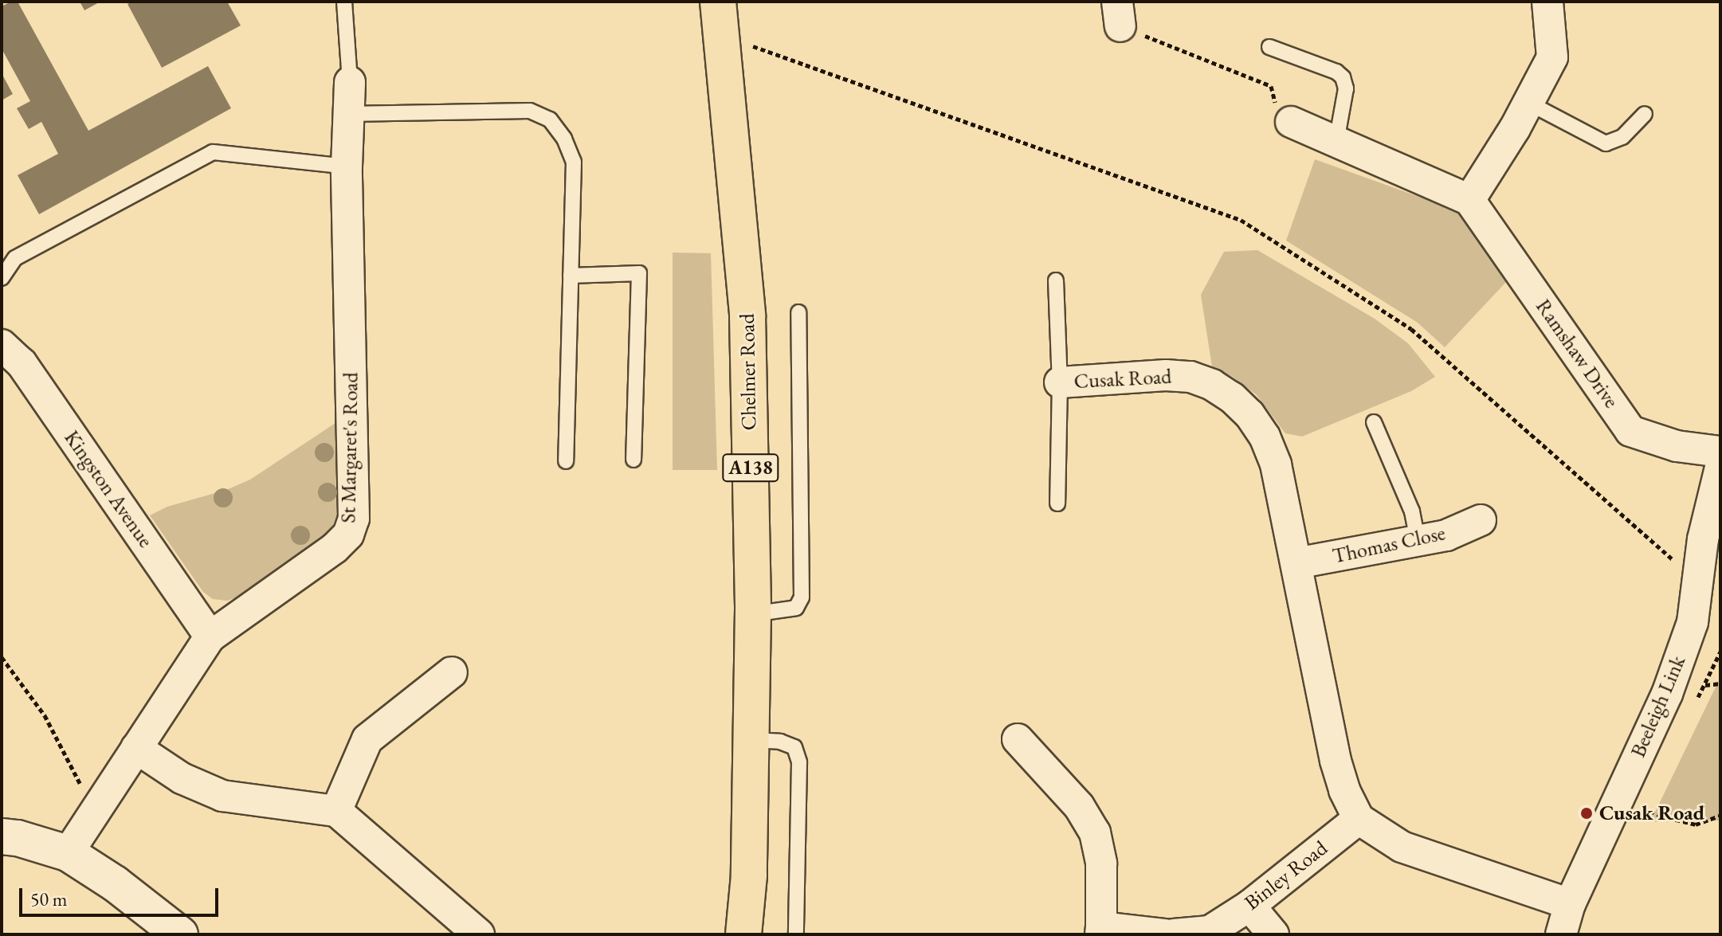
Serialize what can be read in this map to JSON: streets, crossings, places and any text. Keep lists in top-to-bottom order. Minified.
{"streets":{"main road":["Chelmer Road","A138"],"street":["Ramshaw Drive","Cusak Road","St Margaret's Road","Kingston Avenue","Thomas Close","Beeleigh Link","Binley Road"]},"crossings":[["Cusak Road","Thomas Close"],["Cusak Road","Binley Road"],["St Margaret's Road","Kingston Avenue"]],"places":["Cusak Road"],"scale_bar":"50 m"}
